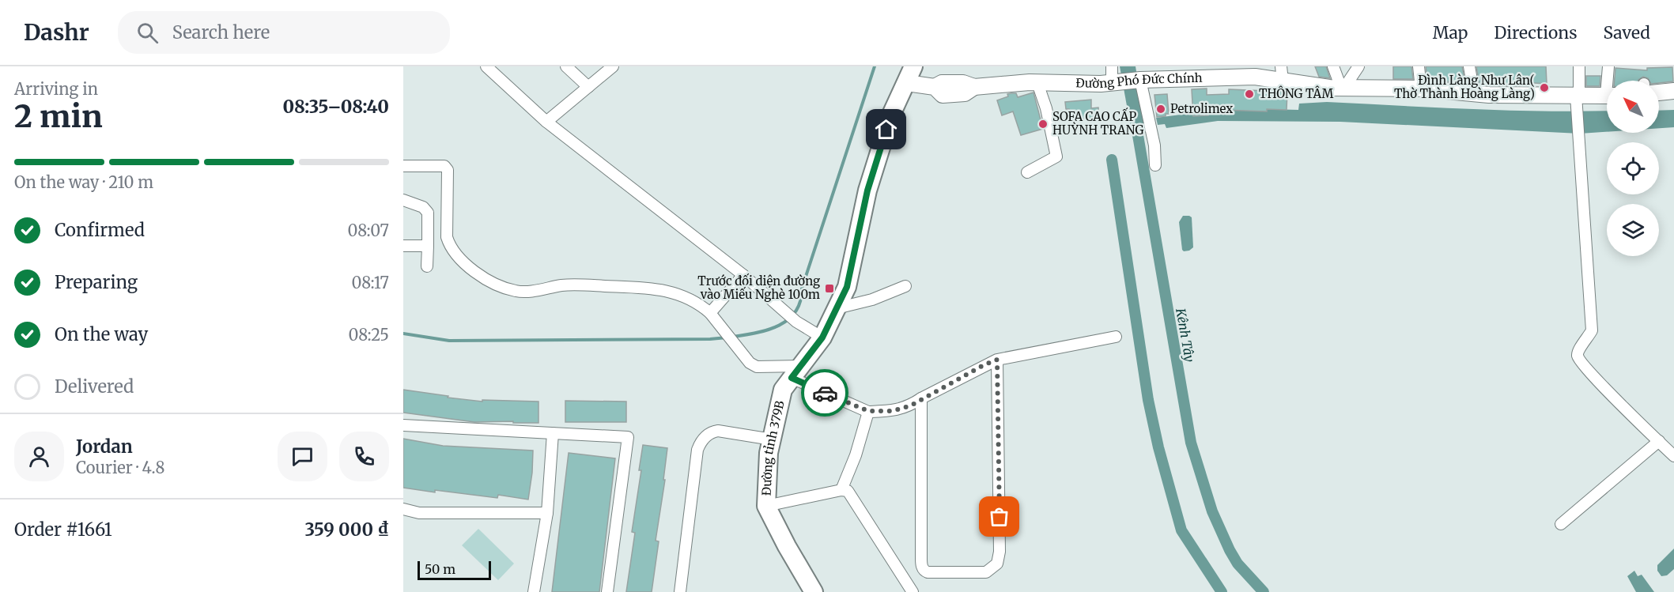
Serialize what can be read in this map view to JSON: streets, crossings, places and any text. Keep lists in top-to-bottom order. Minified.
{"streets":{"main road":["Đường Phó Đức Chính","Đường tỉnh 379B"]},"crossings":[["Đường Phó Đức Chính","Đường tỉnh 379B"]],"water":["Kênh Tây"],"places":{"other":["Đình Làng Như Lân( Thờ Thành Hoàng Làng)","THÔNG TÂM","Petrolimex","SOFA CAO CẤP HUỲNH TRANG"],"transit":["Trước đối diện đường vào Miếu Nghè 100m"]},"scale_bar":"50 m","north":"top left","page":{"header":"Dashr","search":"Search here","nav":["Map","Directions","Saved"],"heading":["2 min","Arriving in","08:35–08:40"],"panel":["Jordan","Courier · 4.8","Order #1661","359 000 ₫"],"bar":"On the way · 210 m","list":[["Confirmed","08:07"],["Preparing","08:17"],["On the way","08:25"],"Delivered"],"scale":"50 m"}}
